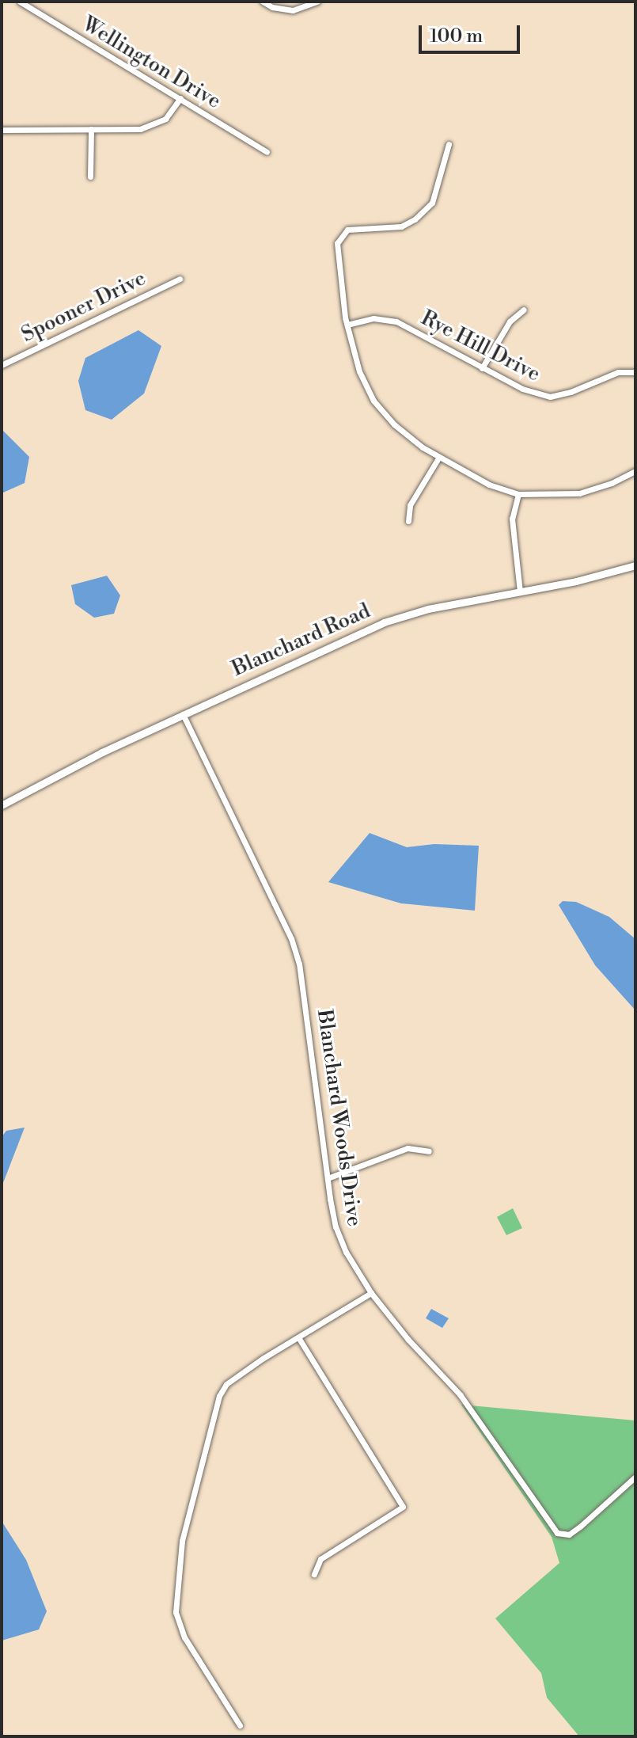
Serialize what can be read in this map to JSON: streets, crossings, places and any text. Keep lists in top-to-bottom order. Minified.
{"streets":{"street":["Wellington Drive","Spooner Drive","Rye Hill Drive","Blanchard Road","Blanchard Woods Drive"]},"crossings":[["Blanchard Road","Blanchard Woods Drive"]],"scale_bar":"100 m"}
